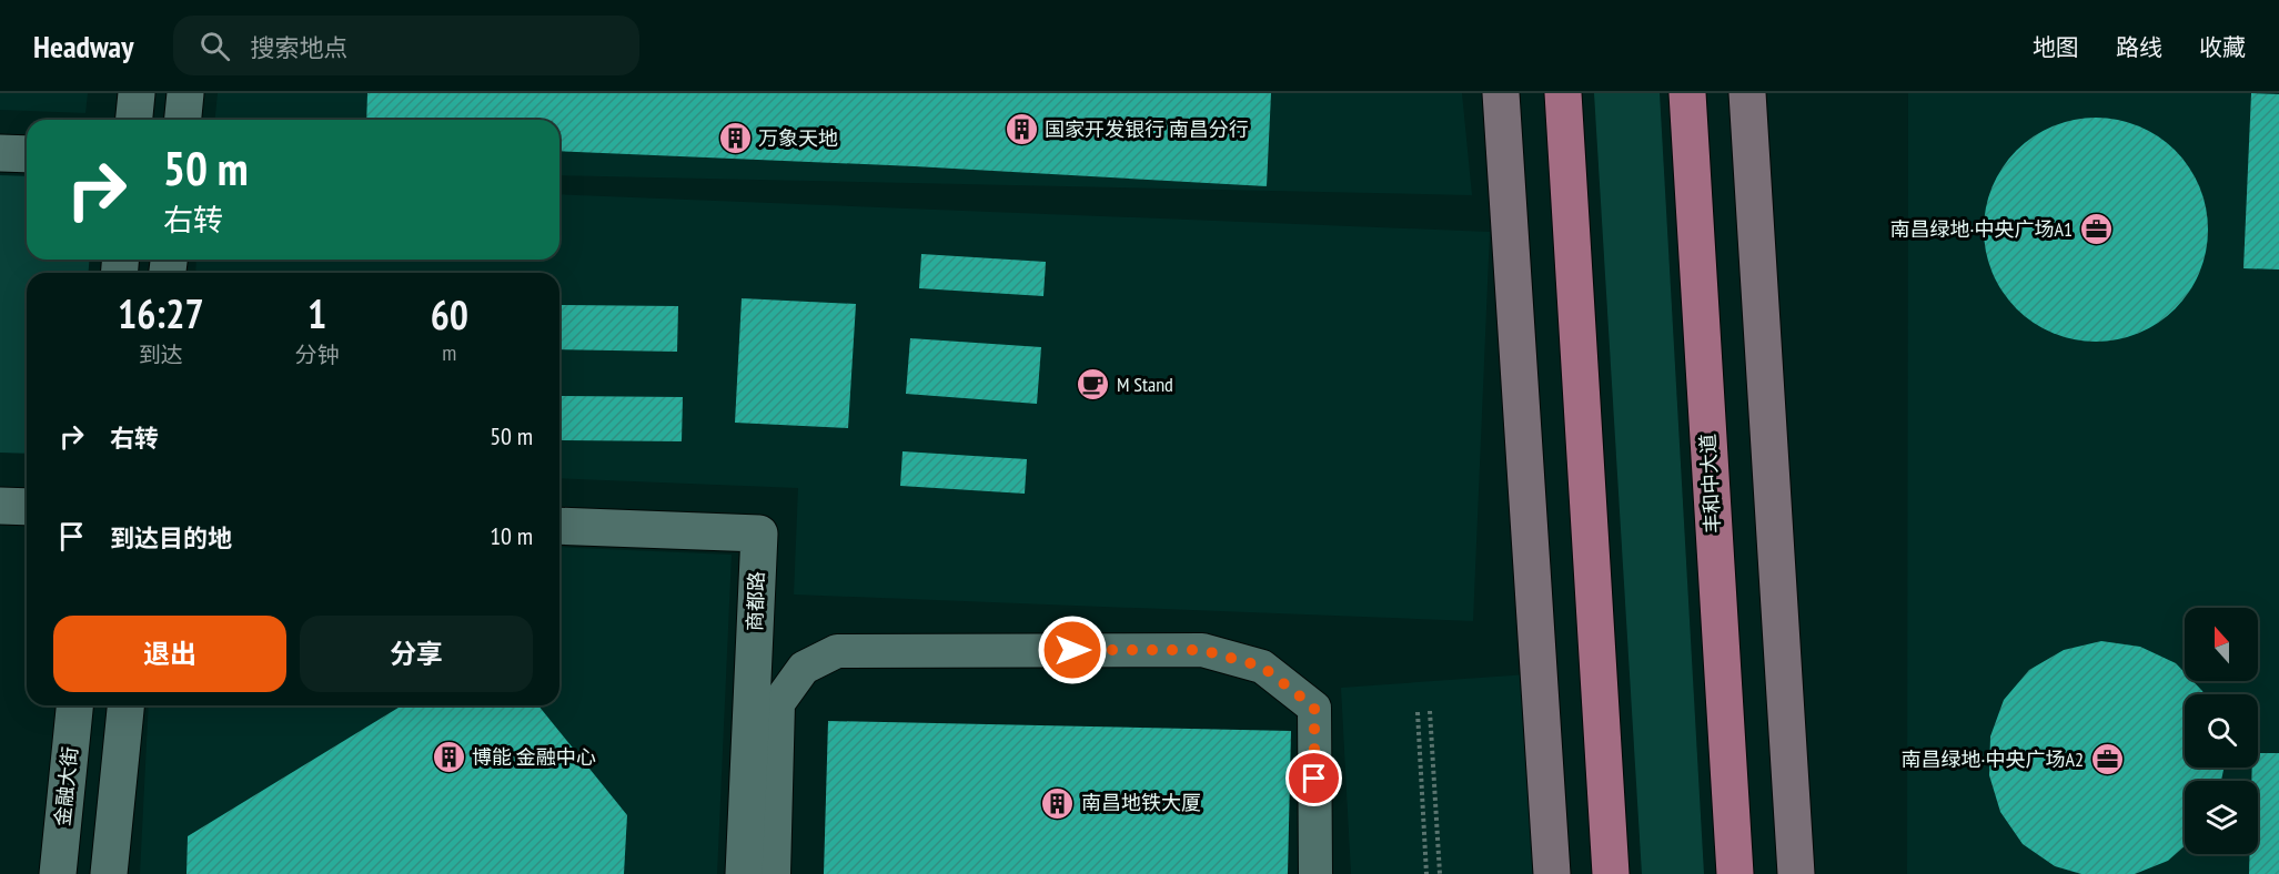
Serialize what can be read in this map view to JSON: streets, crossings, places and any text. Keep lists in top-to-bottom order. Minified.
{"streets":{"main road":["丰和中大道"],"street":["商都路","金融大街"]},"places":{"building":["国家开发银行 南昌分行","万象天地","博能 金融中心","南昌地铁大厦"],"office":["南昌绿地·中央广场A1","南昌绿地·中央广场A2"],"cafe":["M Stand"]},"north":"top","page":{"header":"Headway","search":"搜索地点","nav":["地图","路线","收藏"],"turn":["50 m","右转"],"eta":["16:27","到达","1","分钟","60","m"],"list":[{"name":"右转","value":"50 m"},{"name":"到达目的地","value":"10 m"}],"buttons":["退出","分享"]}}
